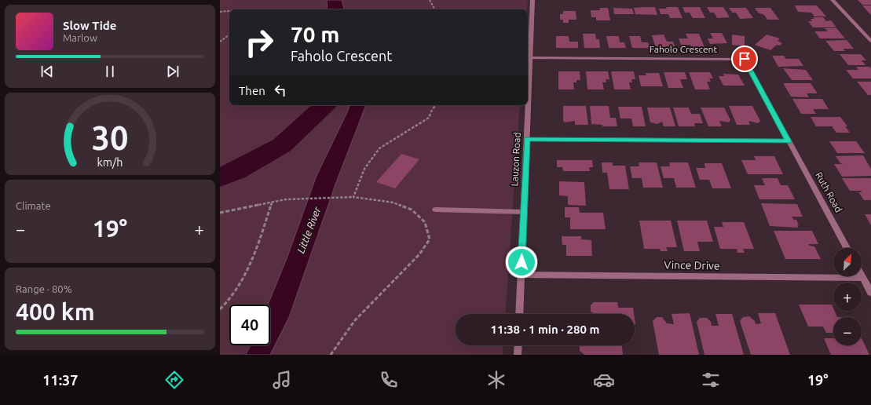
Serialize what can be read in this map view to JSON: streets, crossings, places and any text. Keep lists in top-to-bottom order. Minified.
{"streets":{"street":["Faholo Crescent","Lauzon Road","Ruth Road","Vince Drive"]},"crossings":[["Faholo Crescent","Lauzon Road"],["Faholo Crescent","Ruth Road"],["Lauzon Road","Vince Drive"]],"water":["Little River"],"north":"top right","page":{"turn":["70 m","Faholo Crescent"],"song":["Slow Tide","Marlow"],"then":"Then","tile":["Climate",["Range · 80%","400 km"]],"heat":["−","19°","+"],"map_buttons":["+","−"],"limit":"40","trip":"11:38 · 1 min · 280 m","tabs":["11:37","19°"],"gauge":["30","km/h"]}}
